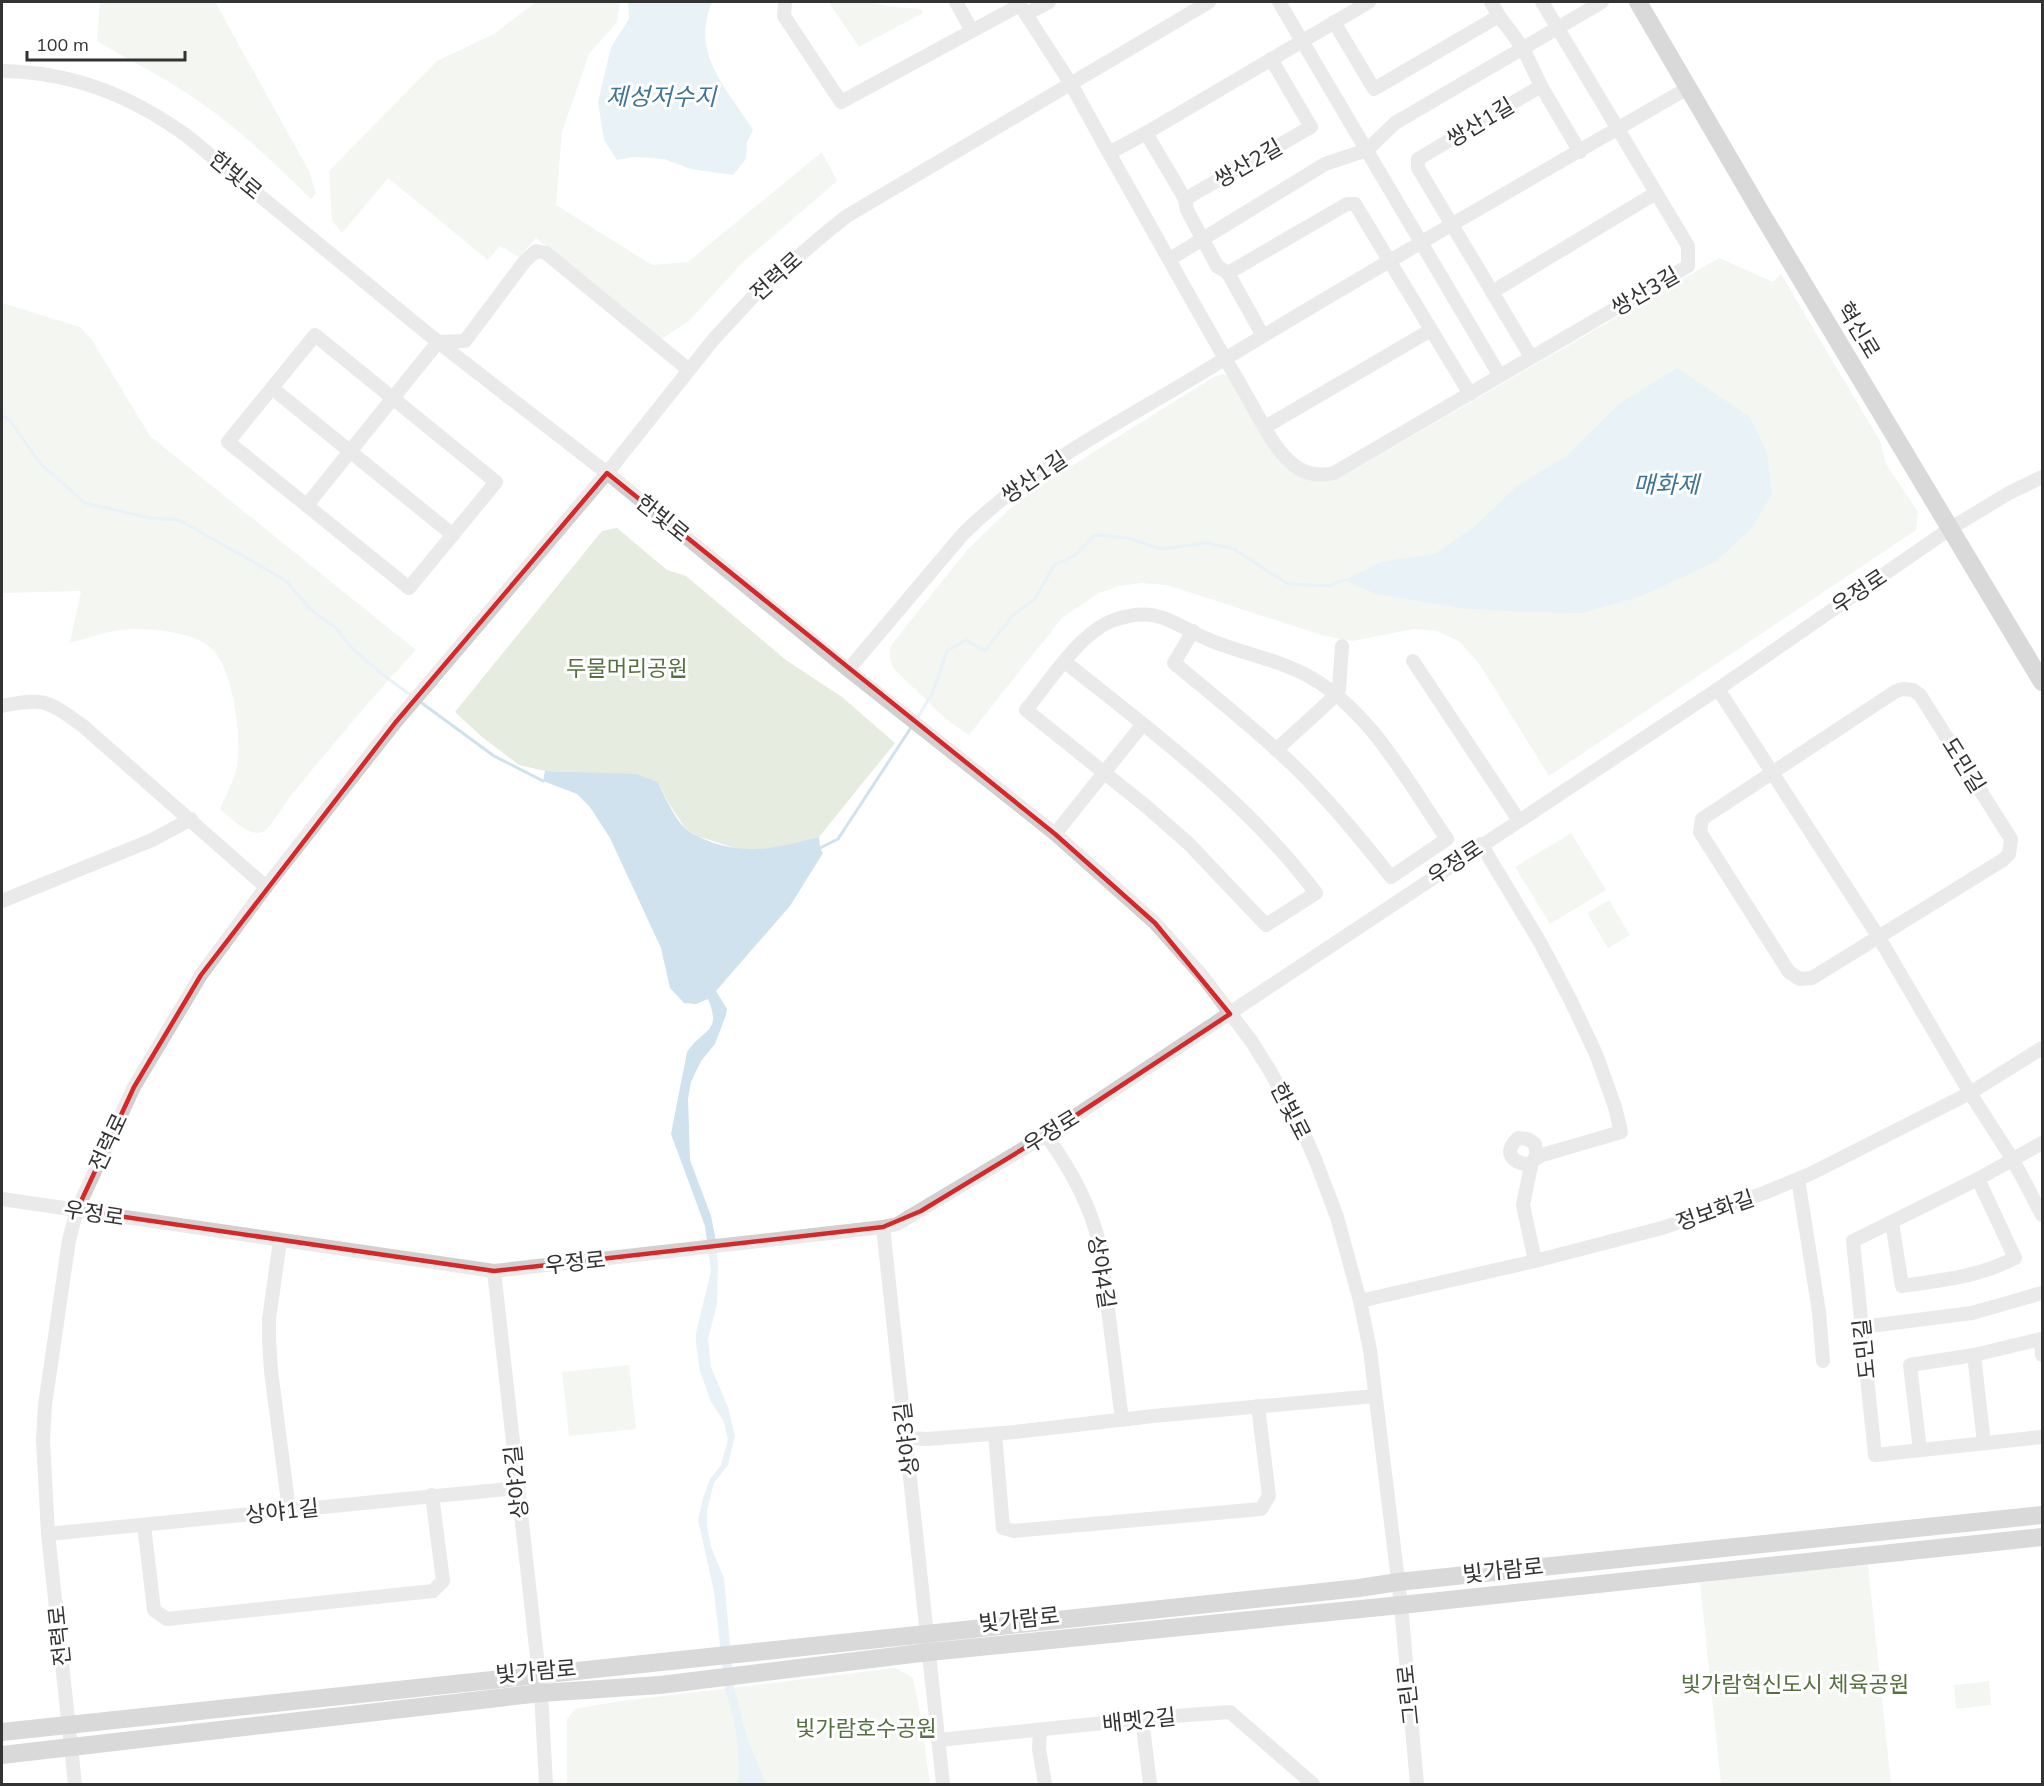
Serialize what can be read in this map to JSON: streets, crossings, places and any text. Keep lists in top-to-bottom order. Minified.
{"streets":{"main road":["혁신로","빛가람로"],"street":["쌍산1길","쌍산2길","한빛로","전력로","쌍산3길","우정로","도민길","정보화길","상야4길","상야3길","상야2길","상야1길","그린로","배멧2길"]},"crossings":[["쌍산1길","한빛로"],["쌍산1길","쌍산3길"],["쌍산1길","혁신로"],["한빛로","전력로"],["한빛로","우정로"],["한빛로","정보화길"],["한빛로","빛가람로"],["한빛로","그린로"],["전력로","우정로"],["전력로","상야1길"],["전력로","빛가람로"],["혁신로","우정로"],["우정로","상야4길"],["우정로","상야3길"],["우정로","상야2길"],["상야3길","빛가람로"],["상야3길","배멧2길"],["상야2길","상야1길"],["상야2길","빛가람로"],["빛가람로","그린로"]],"water":["제성저수지","매화제"],"parks":["두물머리공원","빛가람혁신도시 체육공원","빛가람호수공원"],"scale_bar":"100 m"}
